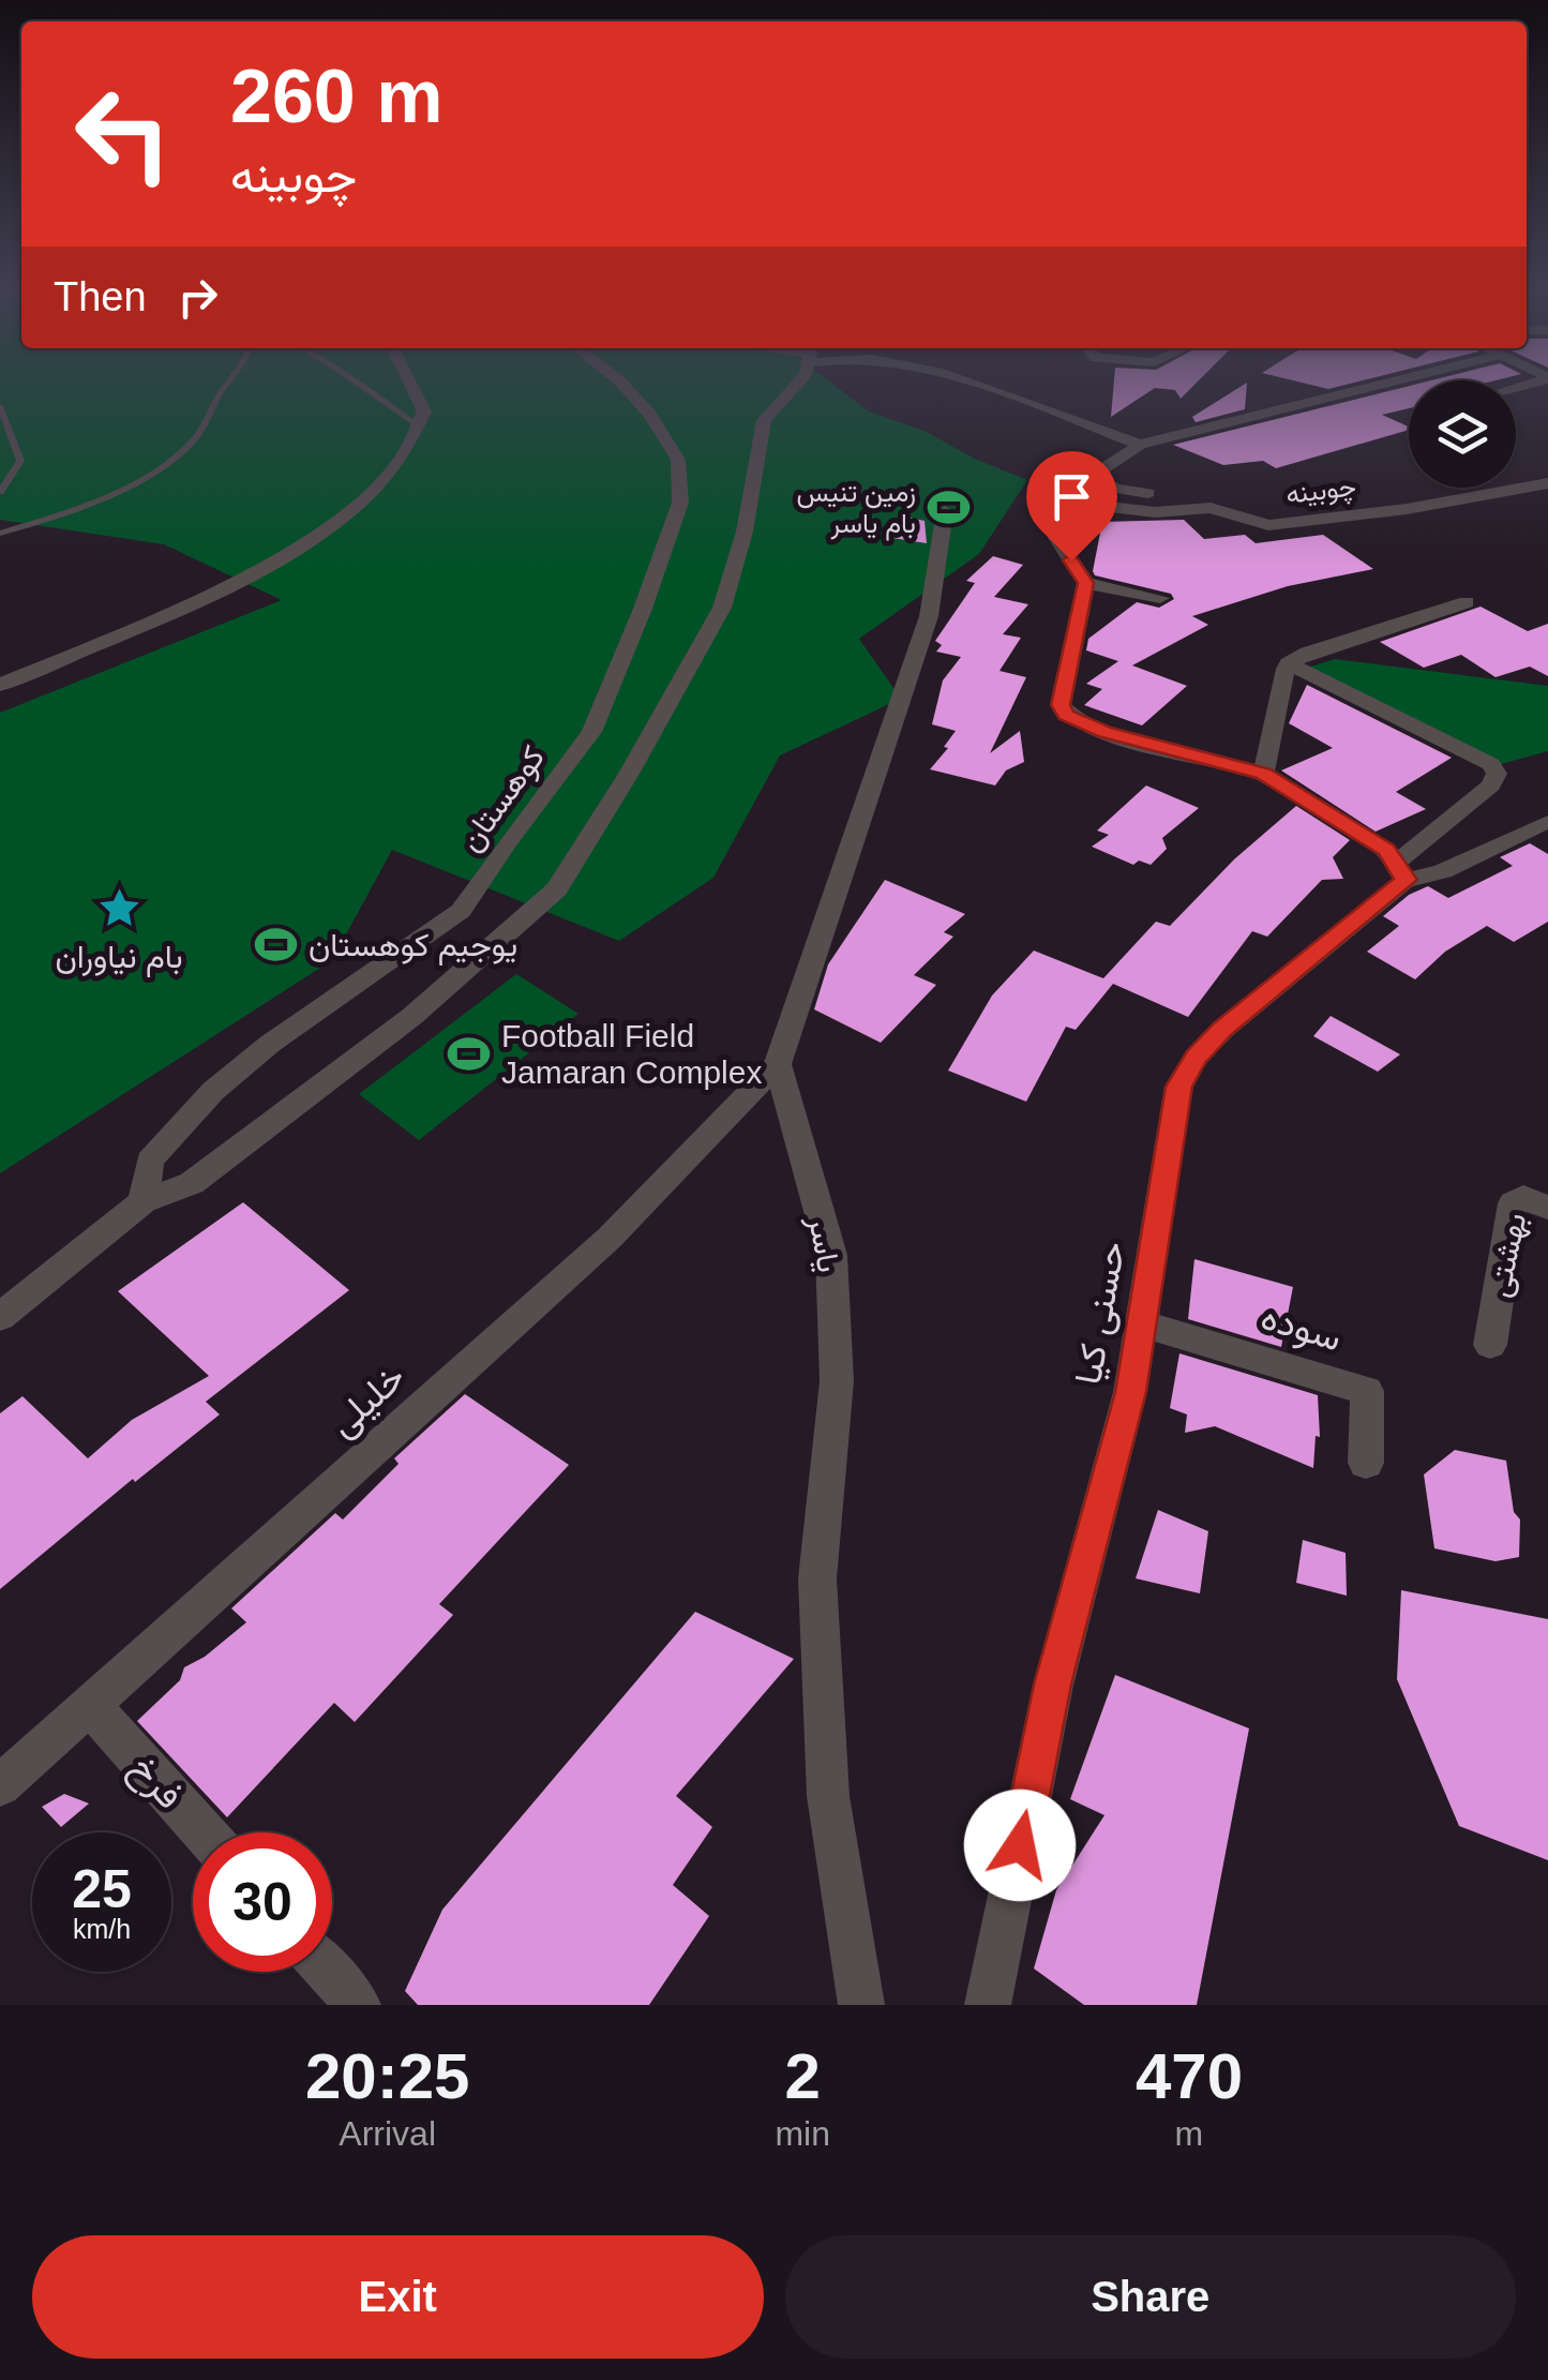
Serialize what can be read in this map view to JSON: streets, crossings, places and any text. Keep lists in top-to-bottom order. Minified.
{"streets":{"street":["چوبینه","کوهستان","یاسر","بهشتی","حسنی کیا","سوده","خلیلی","فرخ"]},"crossings":[["یاسر","خلیلی"],["حسنی کیا","سوده"],["خلیلی","فرخ"]],"places":{"sports":["زمین تنیس بام یاسر","یوجیم کوهستان","Football Field Jamaran Complex"],"place":["بام نیاوران"]},"page":{"turn":["260 m","چوبینه"],"then":"Then","speed":"25 km/h","limit":"30","eta":["20:25","Arrival","2","min","470","m"],"buttons":["Exit","Share"]}}
